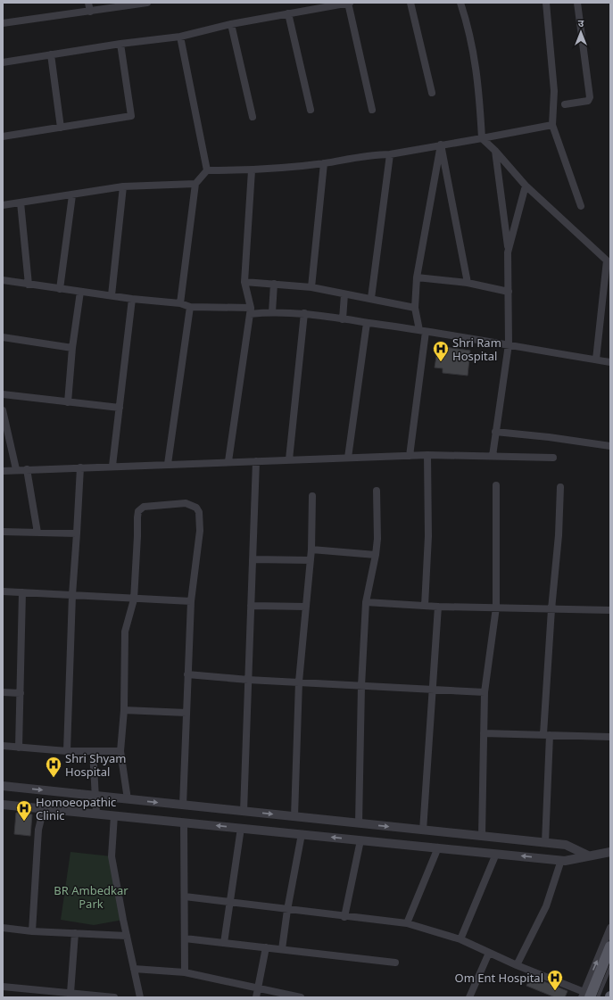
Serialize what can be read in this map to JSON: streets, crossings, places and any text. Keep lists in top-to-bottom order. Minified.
{"parks":["BR Ambedkar Park"],"places":{"hospital":["Shri Ram Hospital","Shri Shyam Hospital","Homoeopathic Clinic","Om Ent Hospital"]},"north":"top"}
